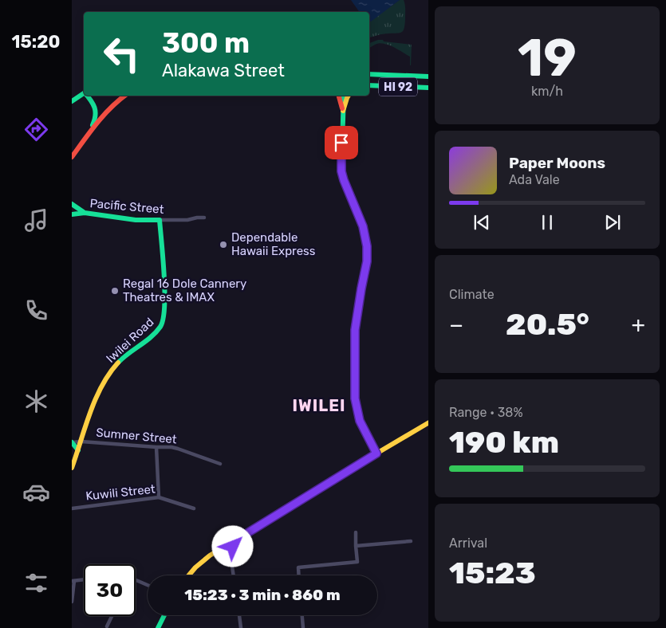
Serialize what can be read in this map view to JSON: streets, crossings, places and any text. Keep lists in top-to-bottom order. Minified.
{"streets":{"main road":["HI 92","Pacific Street","Iwilei Road"],"street":["Sumner Street","Kuwili Street"]},"crossings":[["Pacific Street","Iwilei Road"],["Iwilei Road","Sumner Street"]],"districts":["IWILEI"],"places":["Dependable Hawaii Express","Regal 16 Dole Cannery Theatres & IMAX"],"page":{"tabs":"15:20","tile":[["19","km/h"],"Climate",["Range · 38%","190 km"],["Arrival","15:23"]],"turn":["300 m","Alakawa Street"],"song":["Paper Moons","Ada Vale"],"heat":["−","20.5°","+"],"limit":"30","trip":"15:23 · 3 min · 860 m"}}
